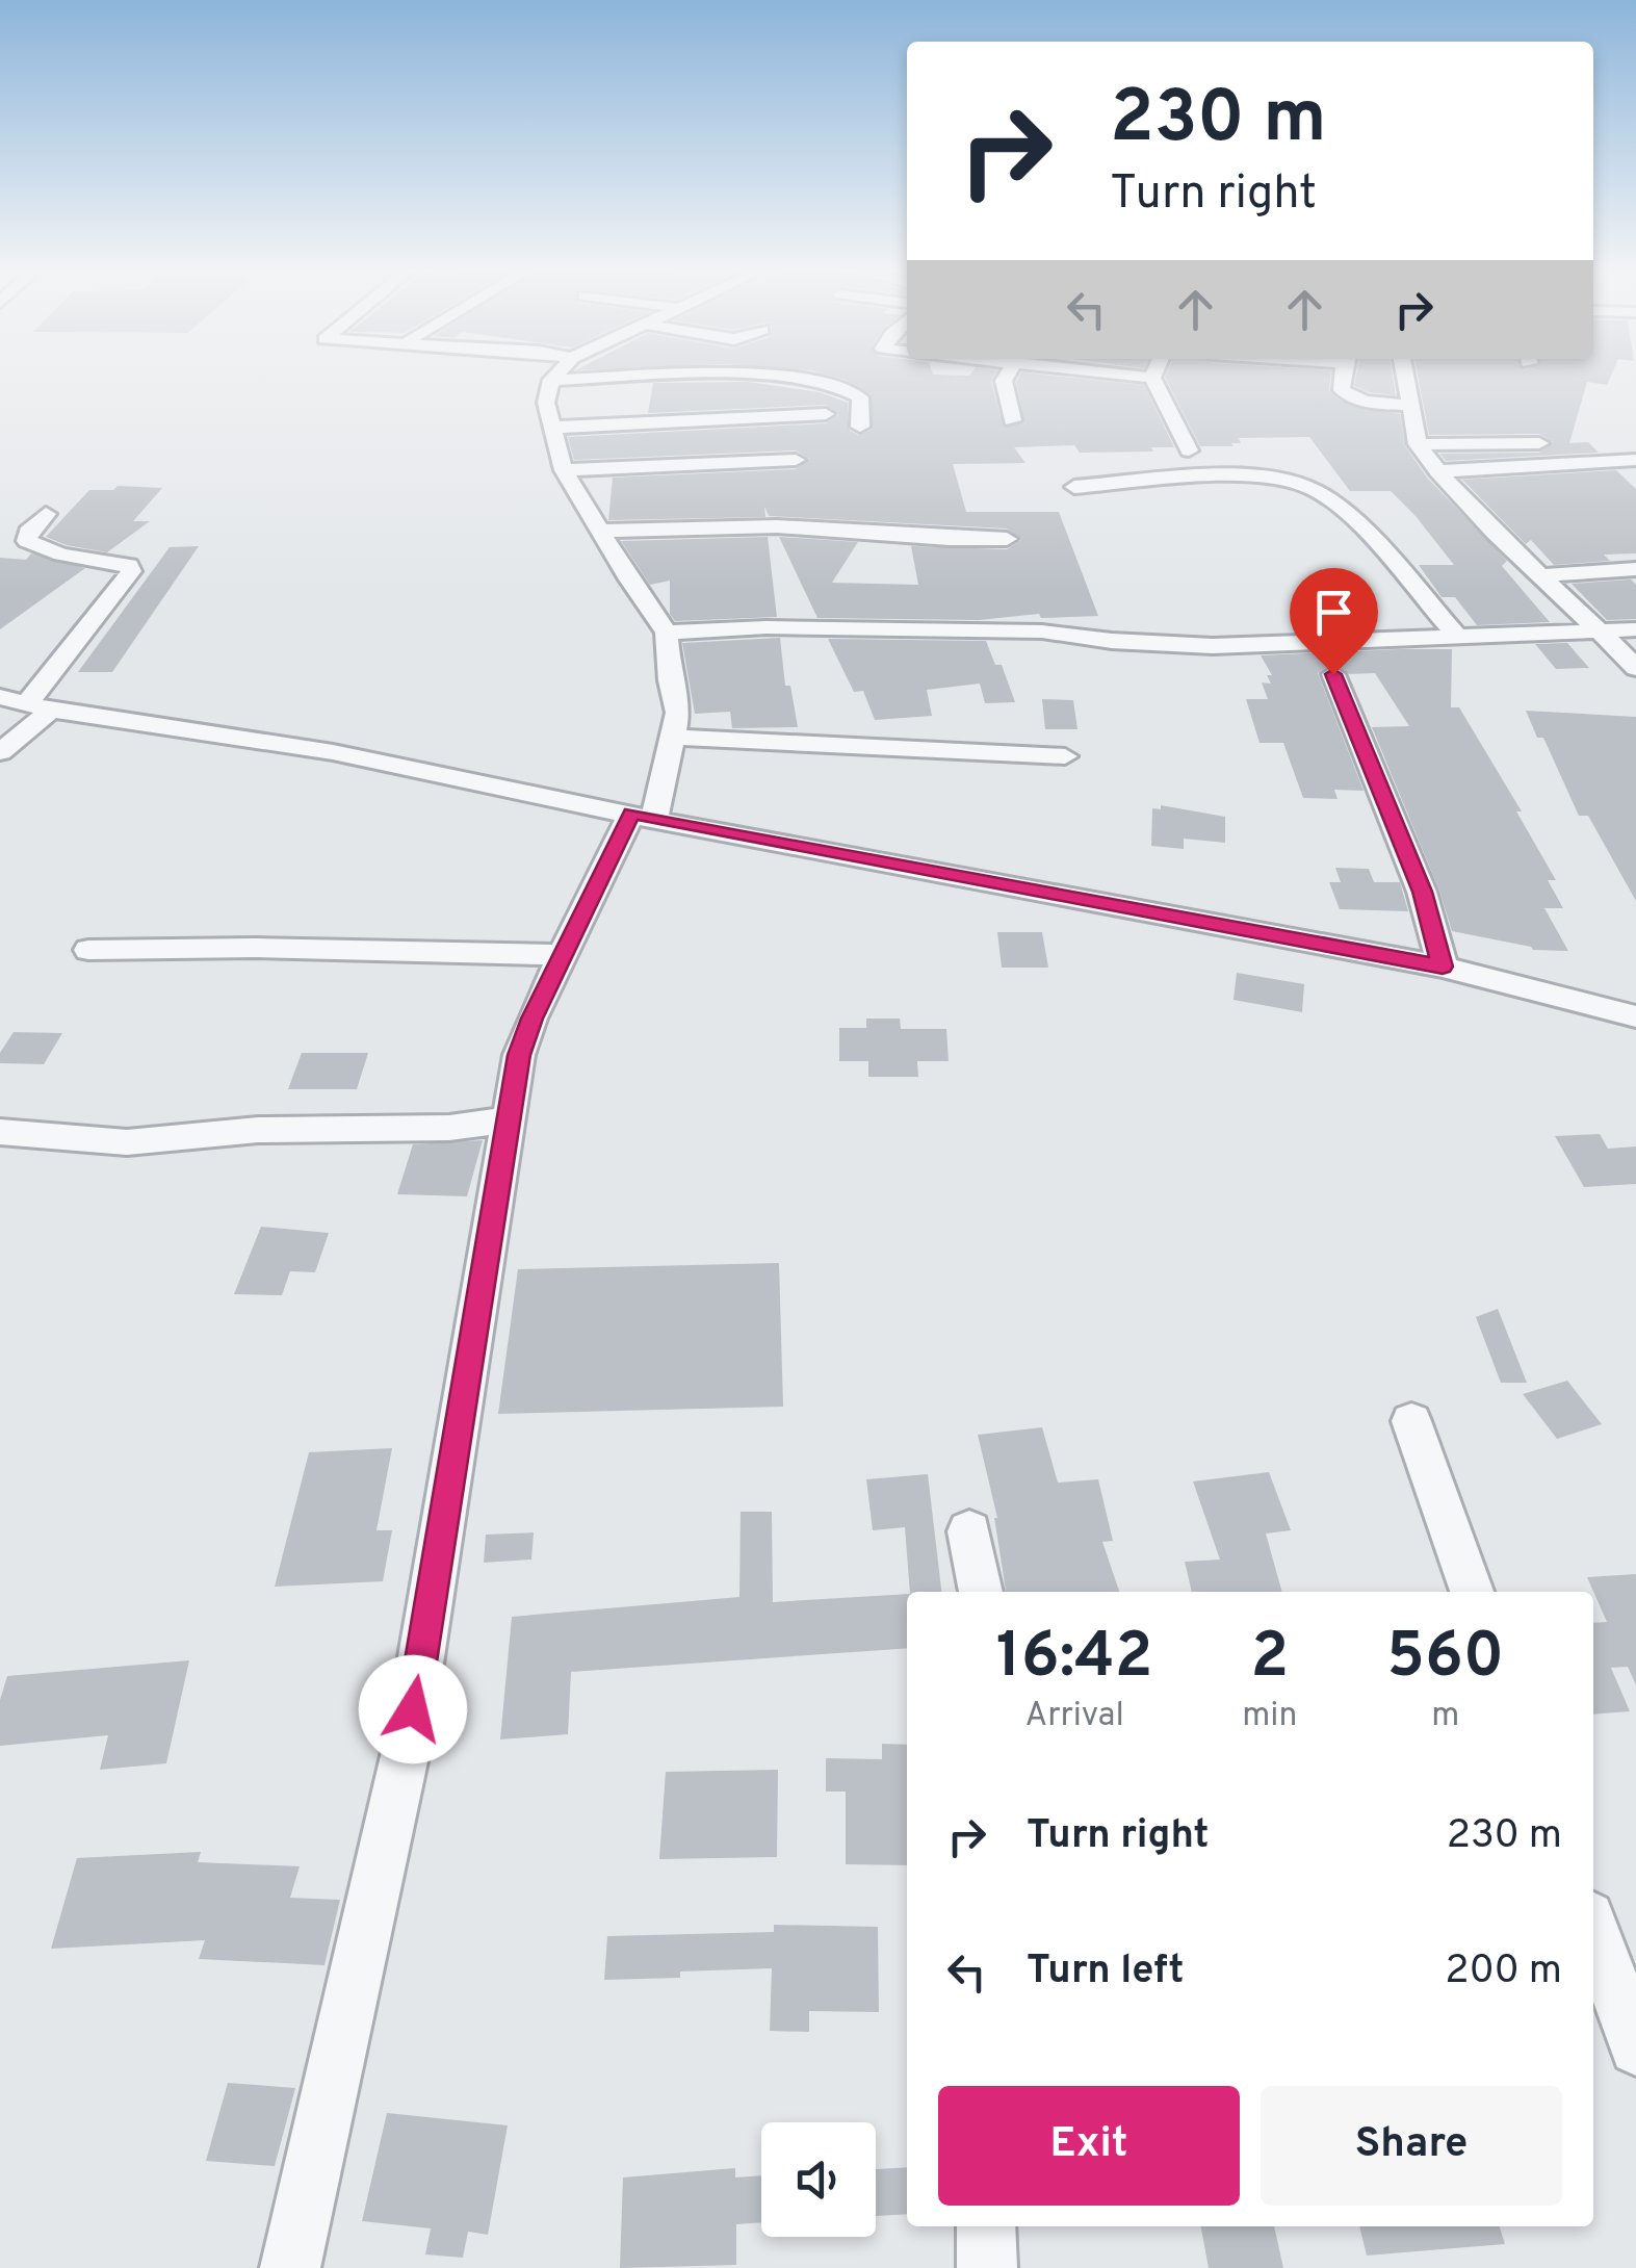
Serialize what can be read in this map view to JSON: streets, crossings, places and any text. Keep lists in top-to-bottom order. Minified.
{"page":{"turn":["230 m","Turn right"],"eta":["16:42","Arrival","2","min","560","m"],"list":[{"name":"Turn right","value":"230 m"},{"name":"Turn left","value":"200 m"}],"buttons":["Exit","Share"]}}
